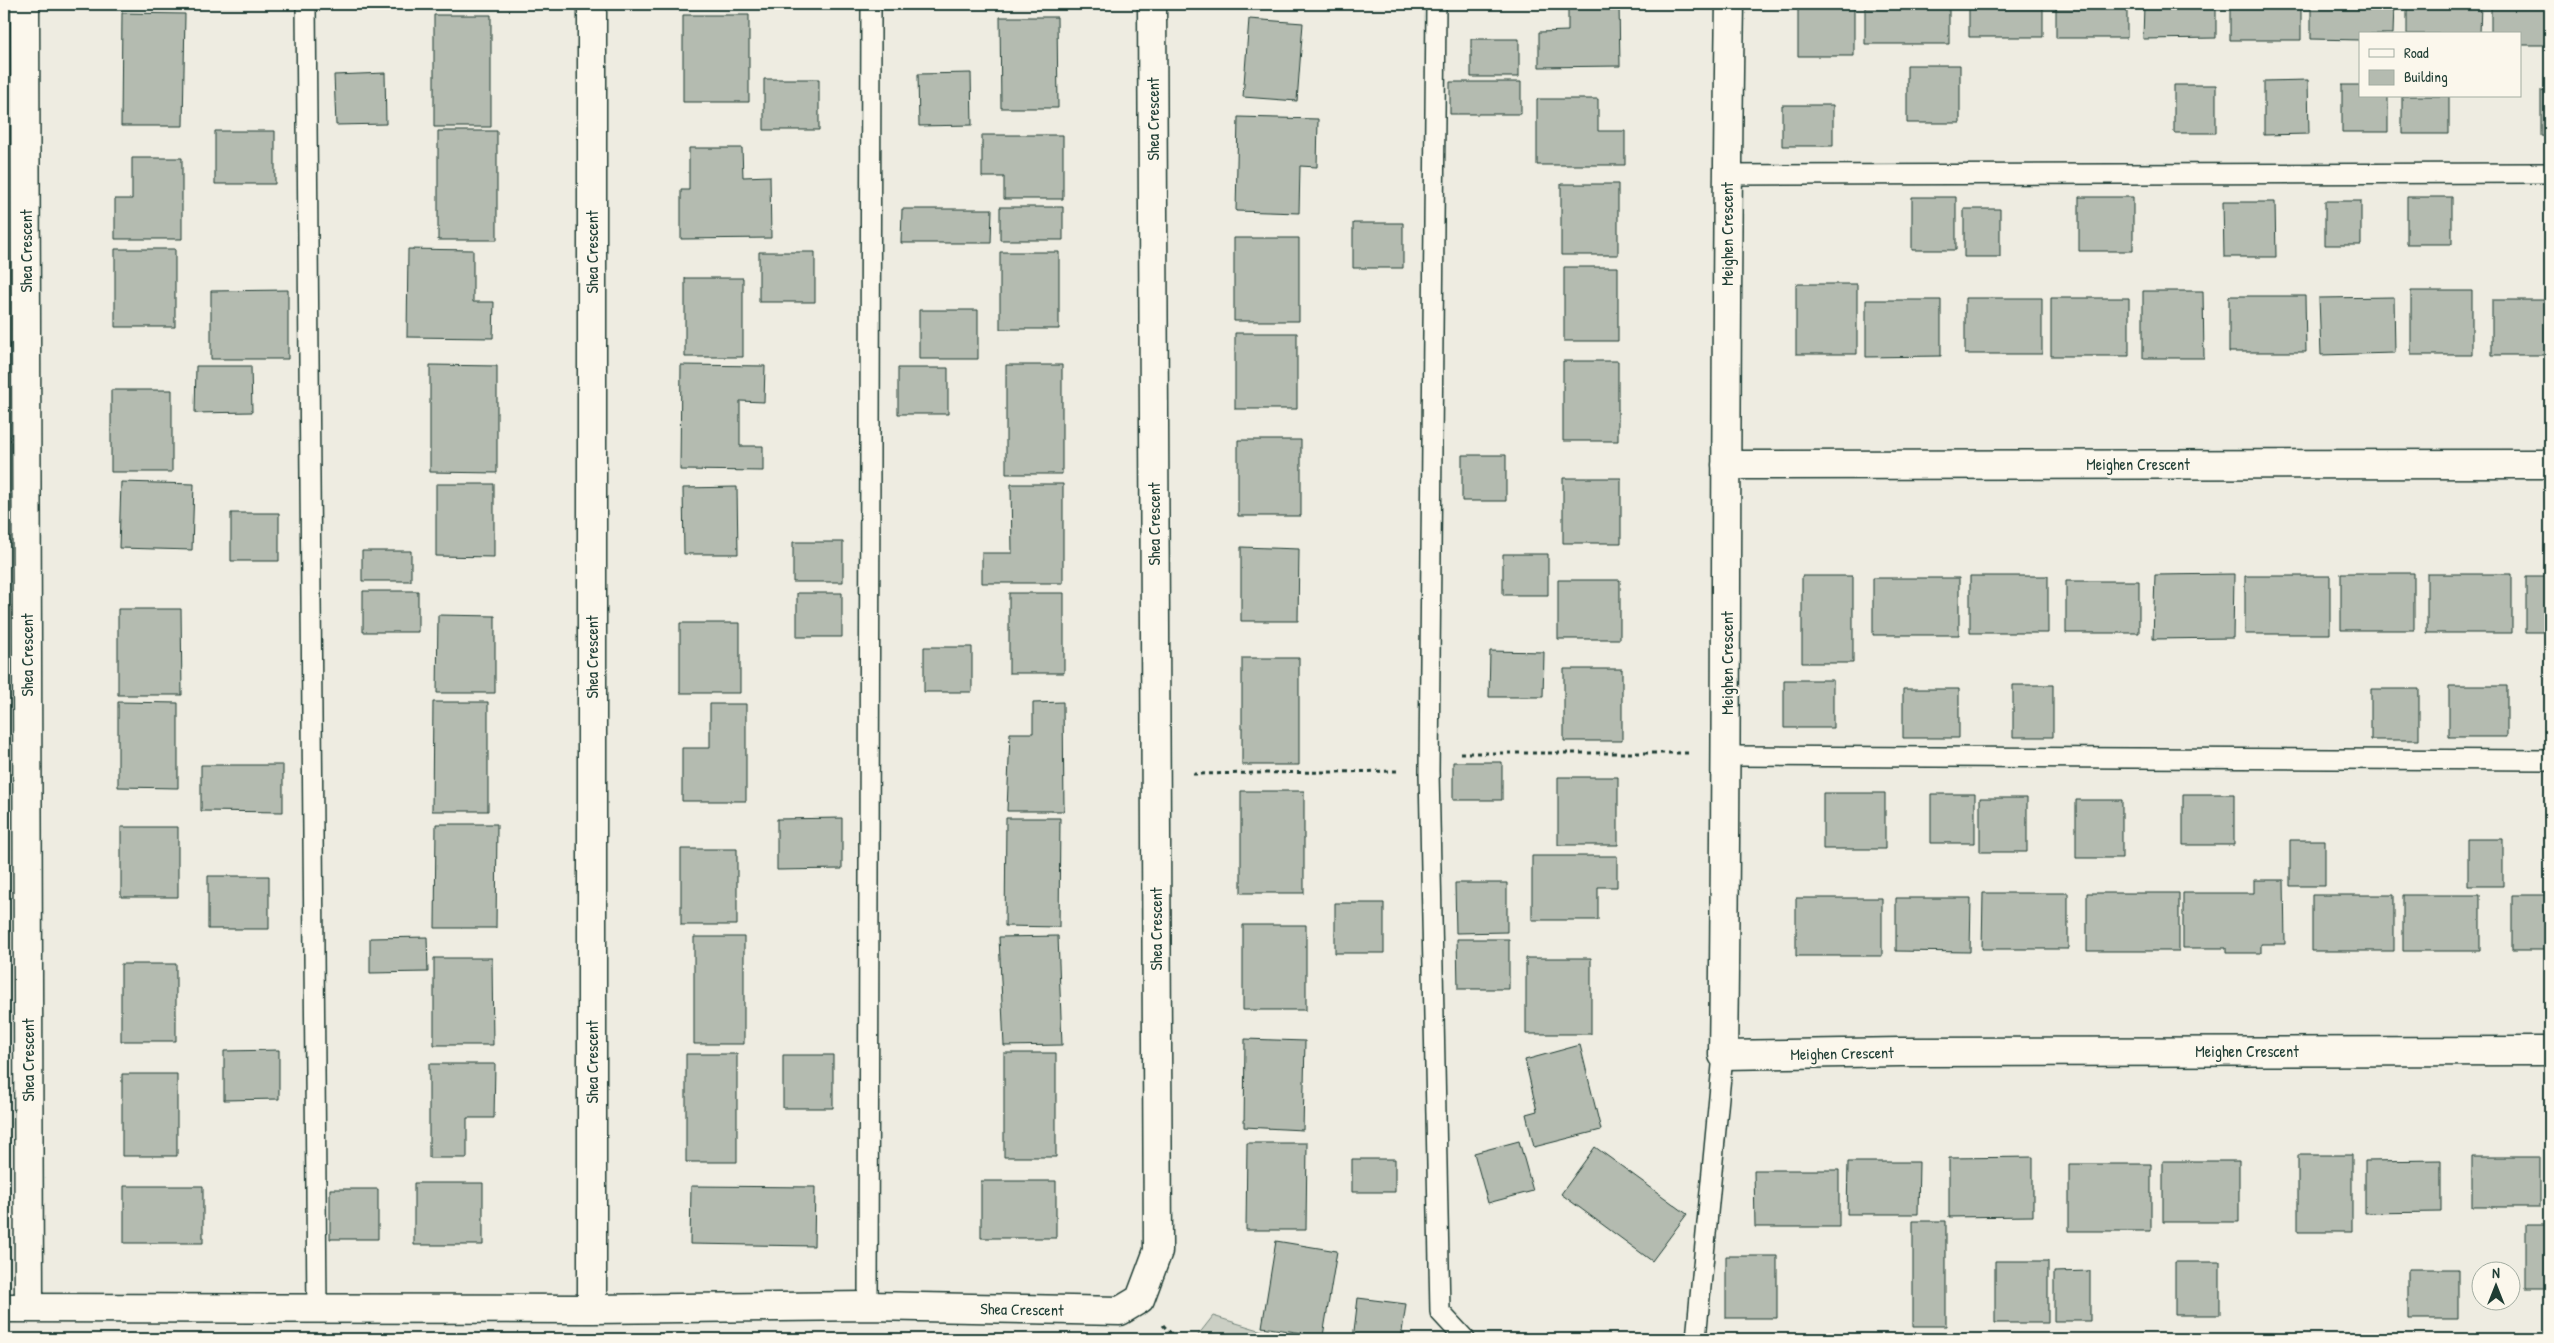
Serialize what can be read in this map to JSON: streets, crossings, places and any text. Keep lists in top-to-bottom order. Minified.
{"streets":{"street":["Shea Crescent","Meighen Crescent"]},"legend":["Road","Building"],"north":"top"}
